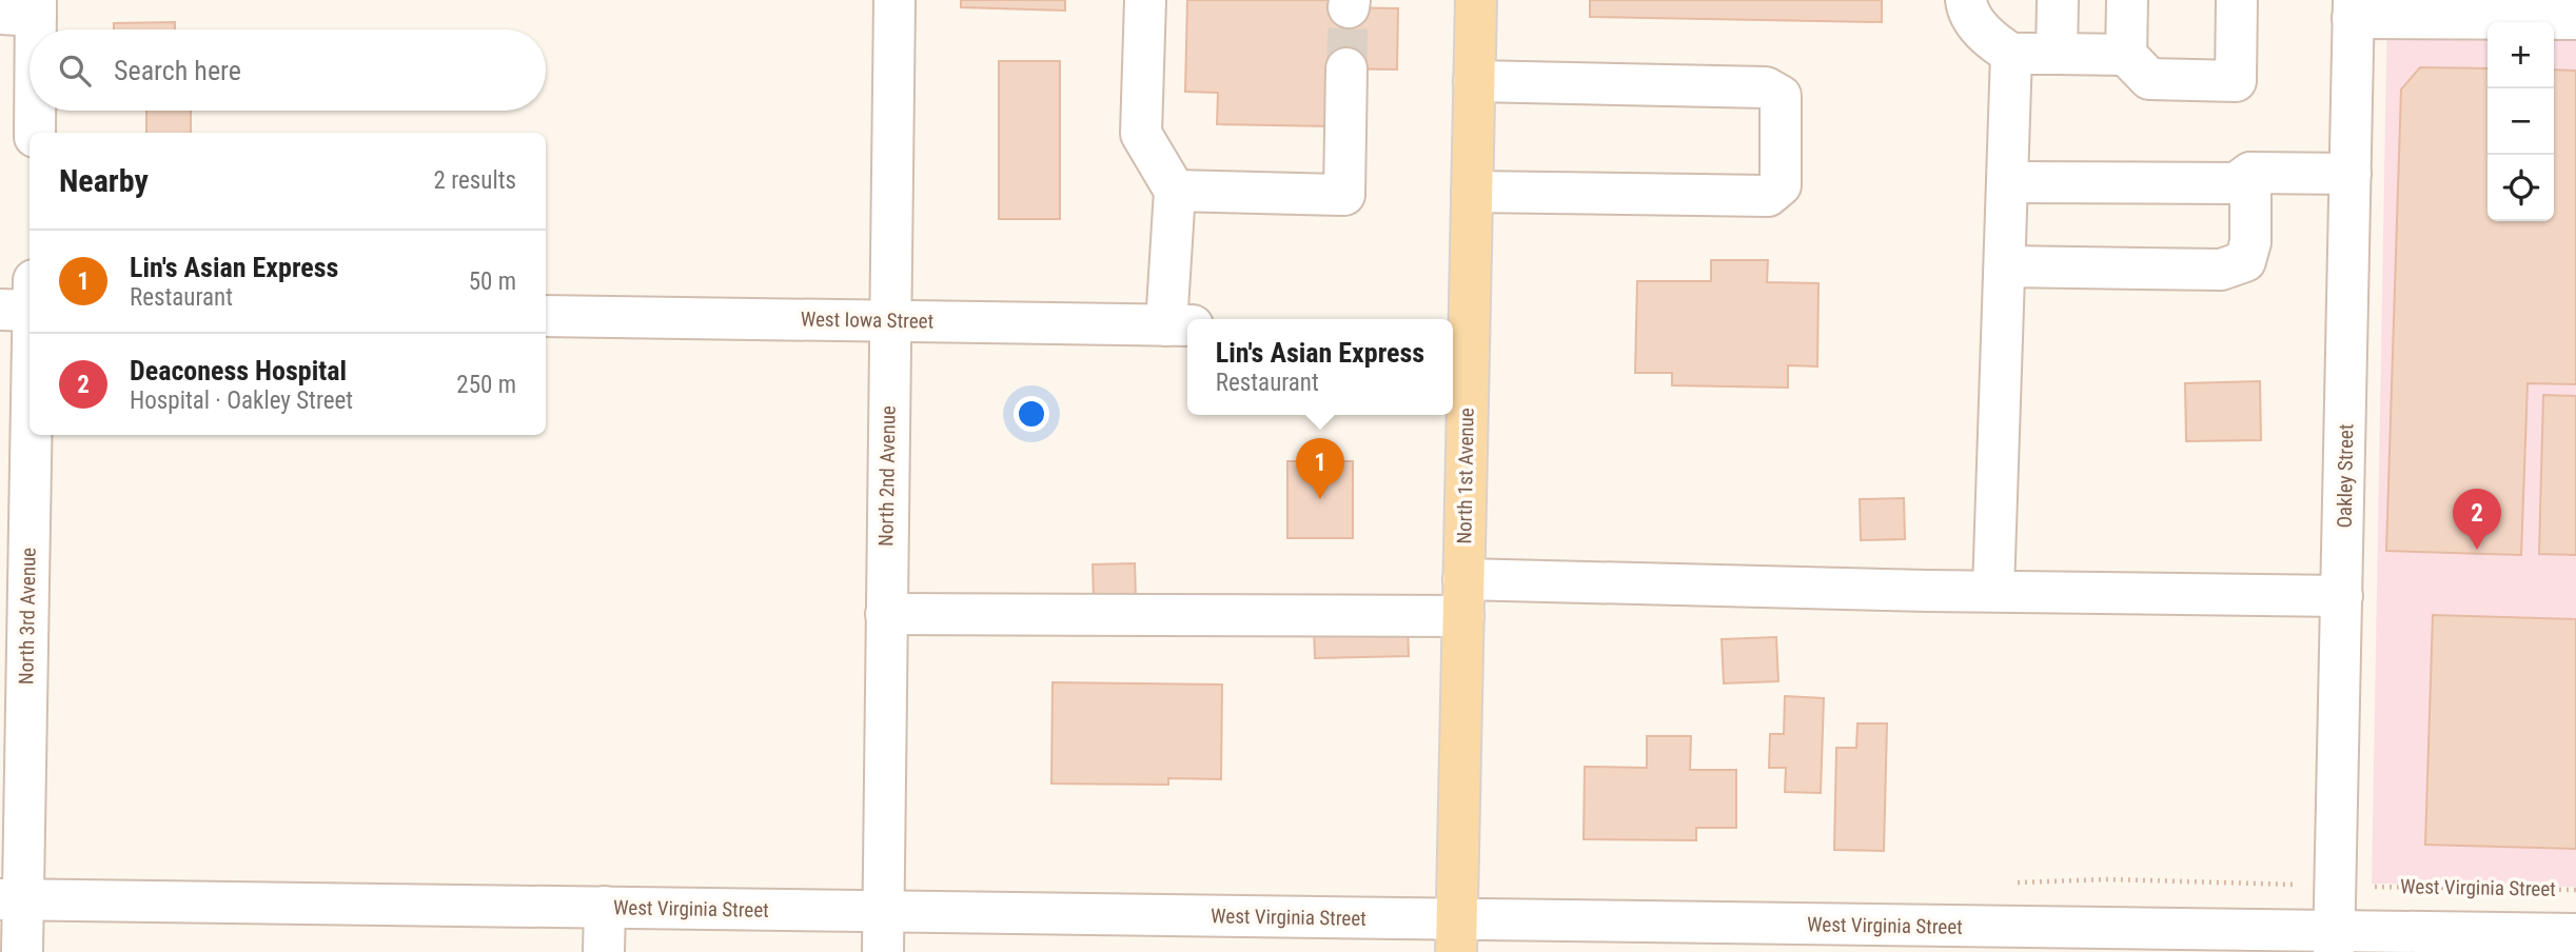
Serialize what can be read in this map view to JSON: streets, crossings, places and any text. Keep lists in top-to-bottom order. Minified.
{"streets":{"main road":["North 1st Avenue"],"street":["West Iowa Street","North 2nd Avenue","Oakley Street","North 3rd Avenue","West Virginia Street"]},"crossings":[["West Iowa Street","North 2nd Avenue"],["North 2nd Avenue","West Virginia Street"],["North 1st Avenue","West Virginia Street"],["Oakley Street","West Virginia Street"],["North 3rd Avenue","West Virginia Street"]],"page":{"map_buttons":["+","−"],"search":"Search here","heading":["Nearby","2 results"],"list":[{"mark":"1","name":"Lin's Asian Express","note":"Restaurant","value":"50 m"},{"mark":"2","name":"Deaconess Hospital","note":"Hospital · Oakley Street","value":"250 m"}],"popup":["Lin's Asian Express","Restaurant"],"pins":["1","2"]}}
